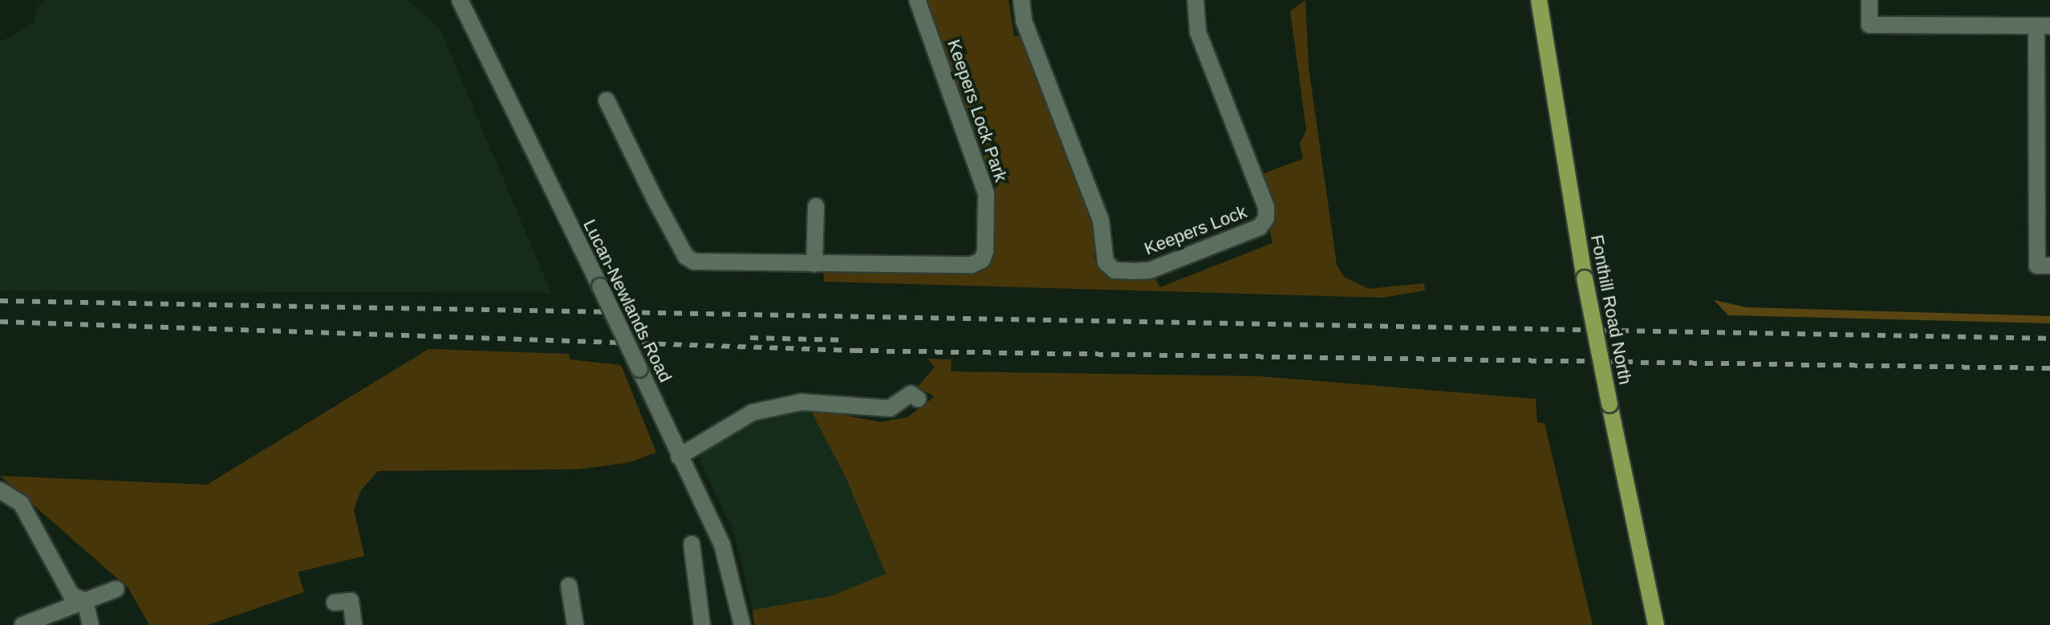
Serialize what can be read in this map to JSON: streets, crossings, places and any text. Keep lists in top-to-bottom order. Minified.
{"streets":{"main road":["Fonthill Road North"],"street":["Keepers Lock Park","Keepers Lock","Lucan-Newlands Road"]}}
